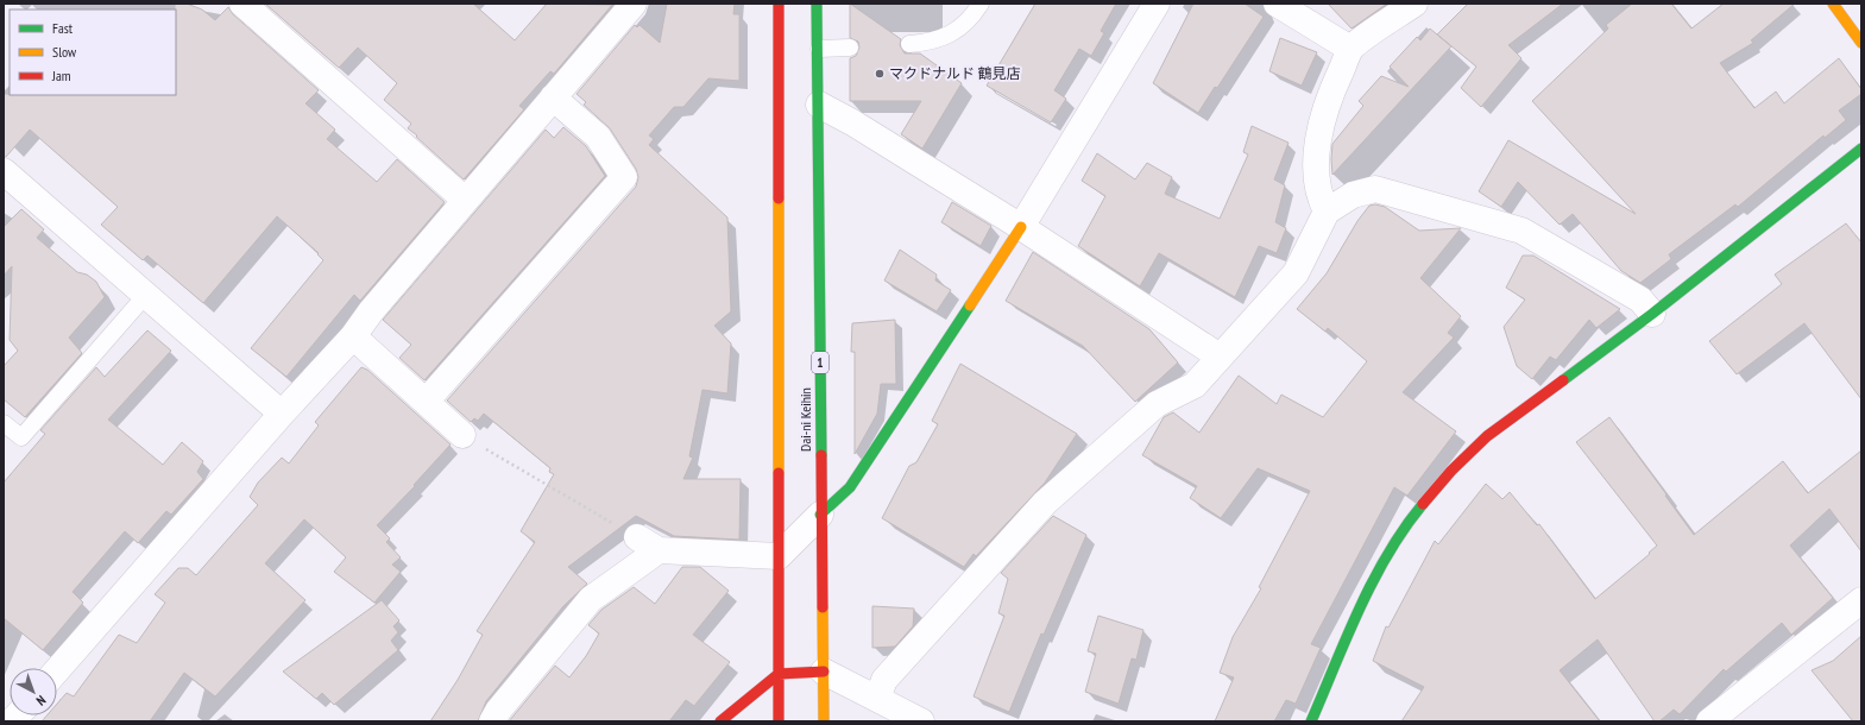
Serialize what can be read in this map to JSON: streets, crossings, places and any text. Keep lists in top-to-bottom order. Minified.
{"streets":{"main road":["1","Dai-ni Keihin"]},"places":["マクドナルド 鶴見店"],"legend":["Fast","Slow","Jam"],"north":"bottom right"}
